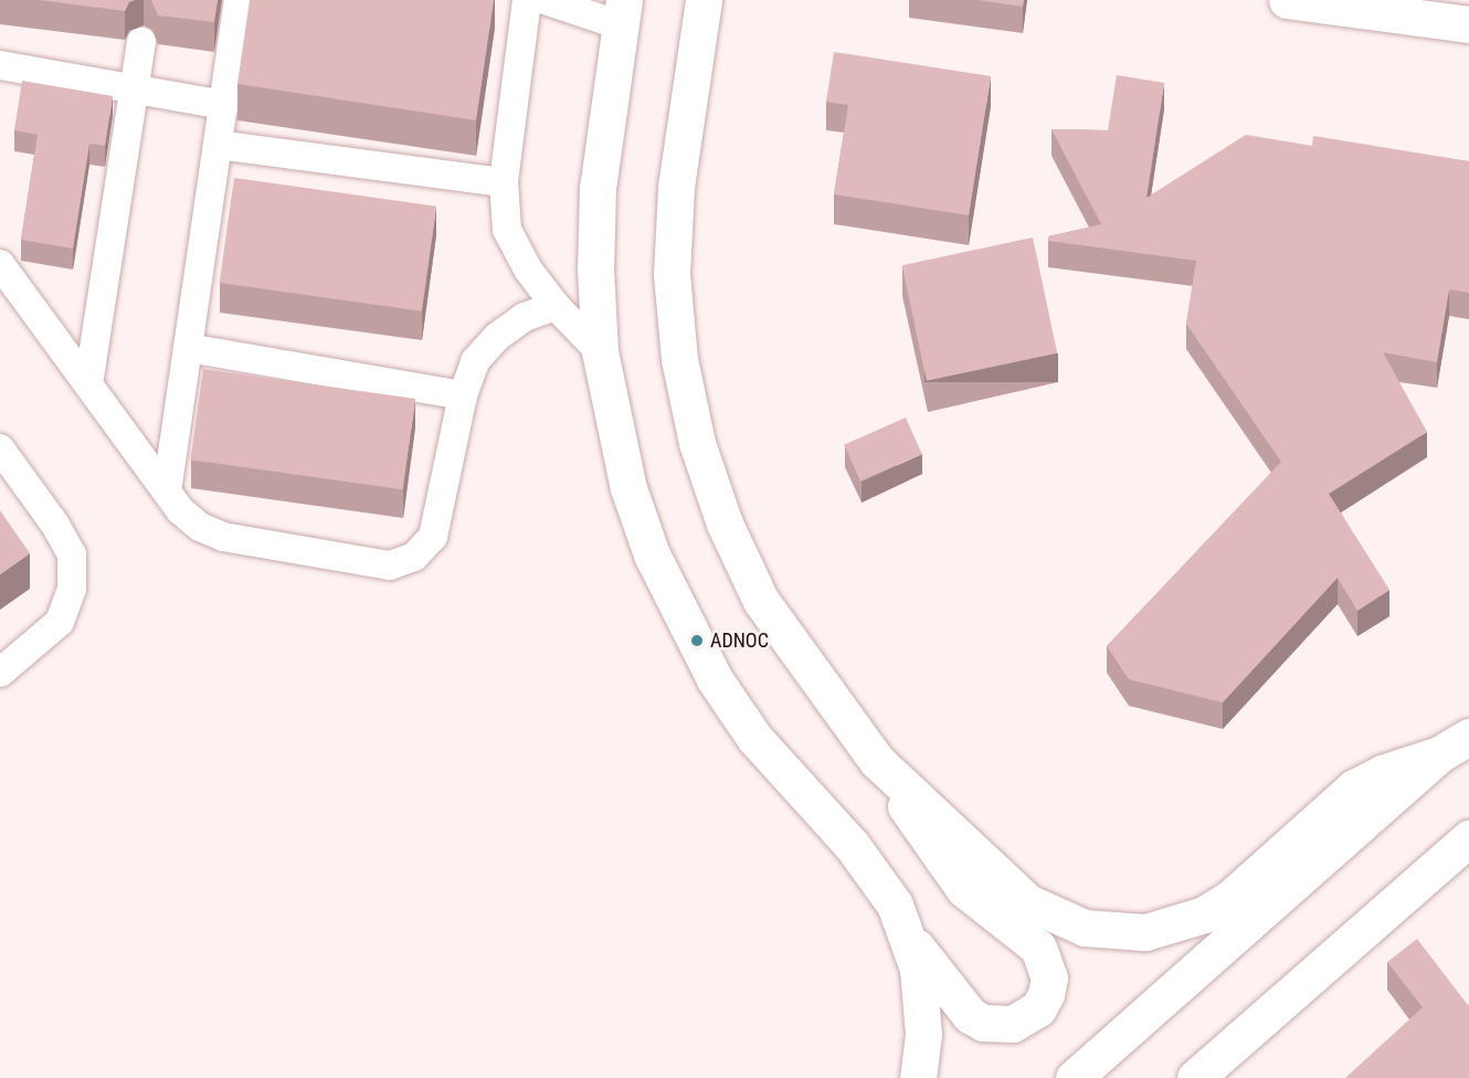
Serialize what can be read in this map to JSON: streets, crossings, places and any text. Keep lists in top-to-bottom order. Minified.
{"places":["ADNOC"]}
